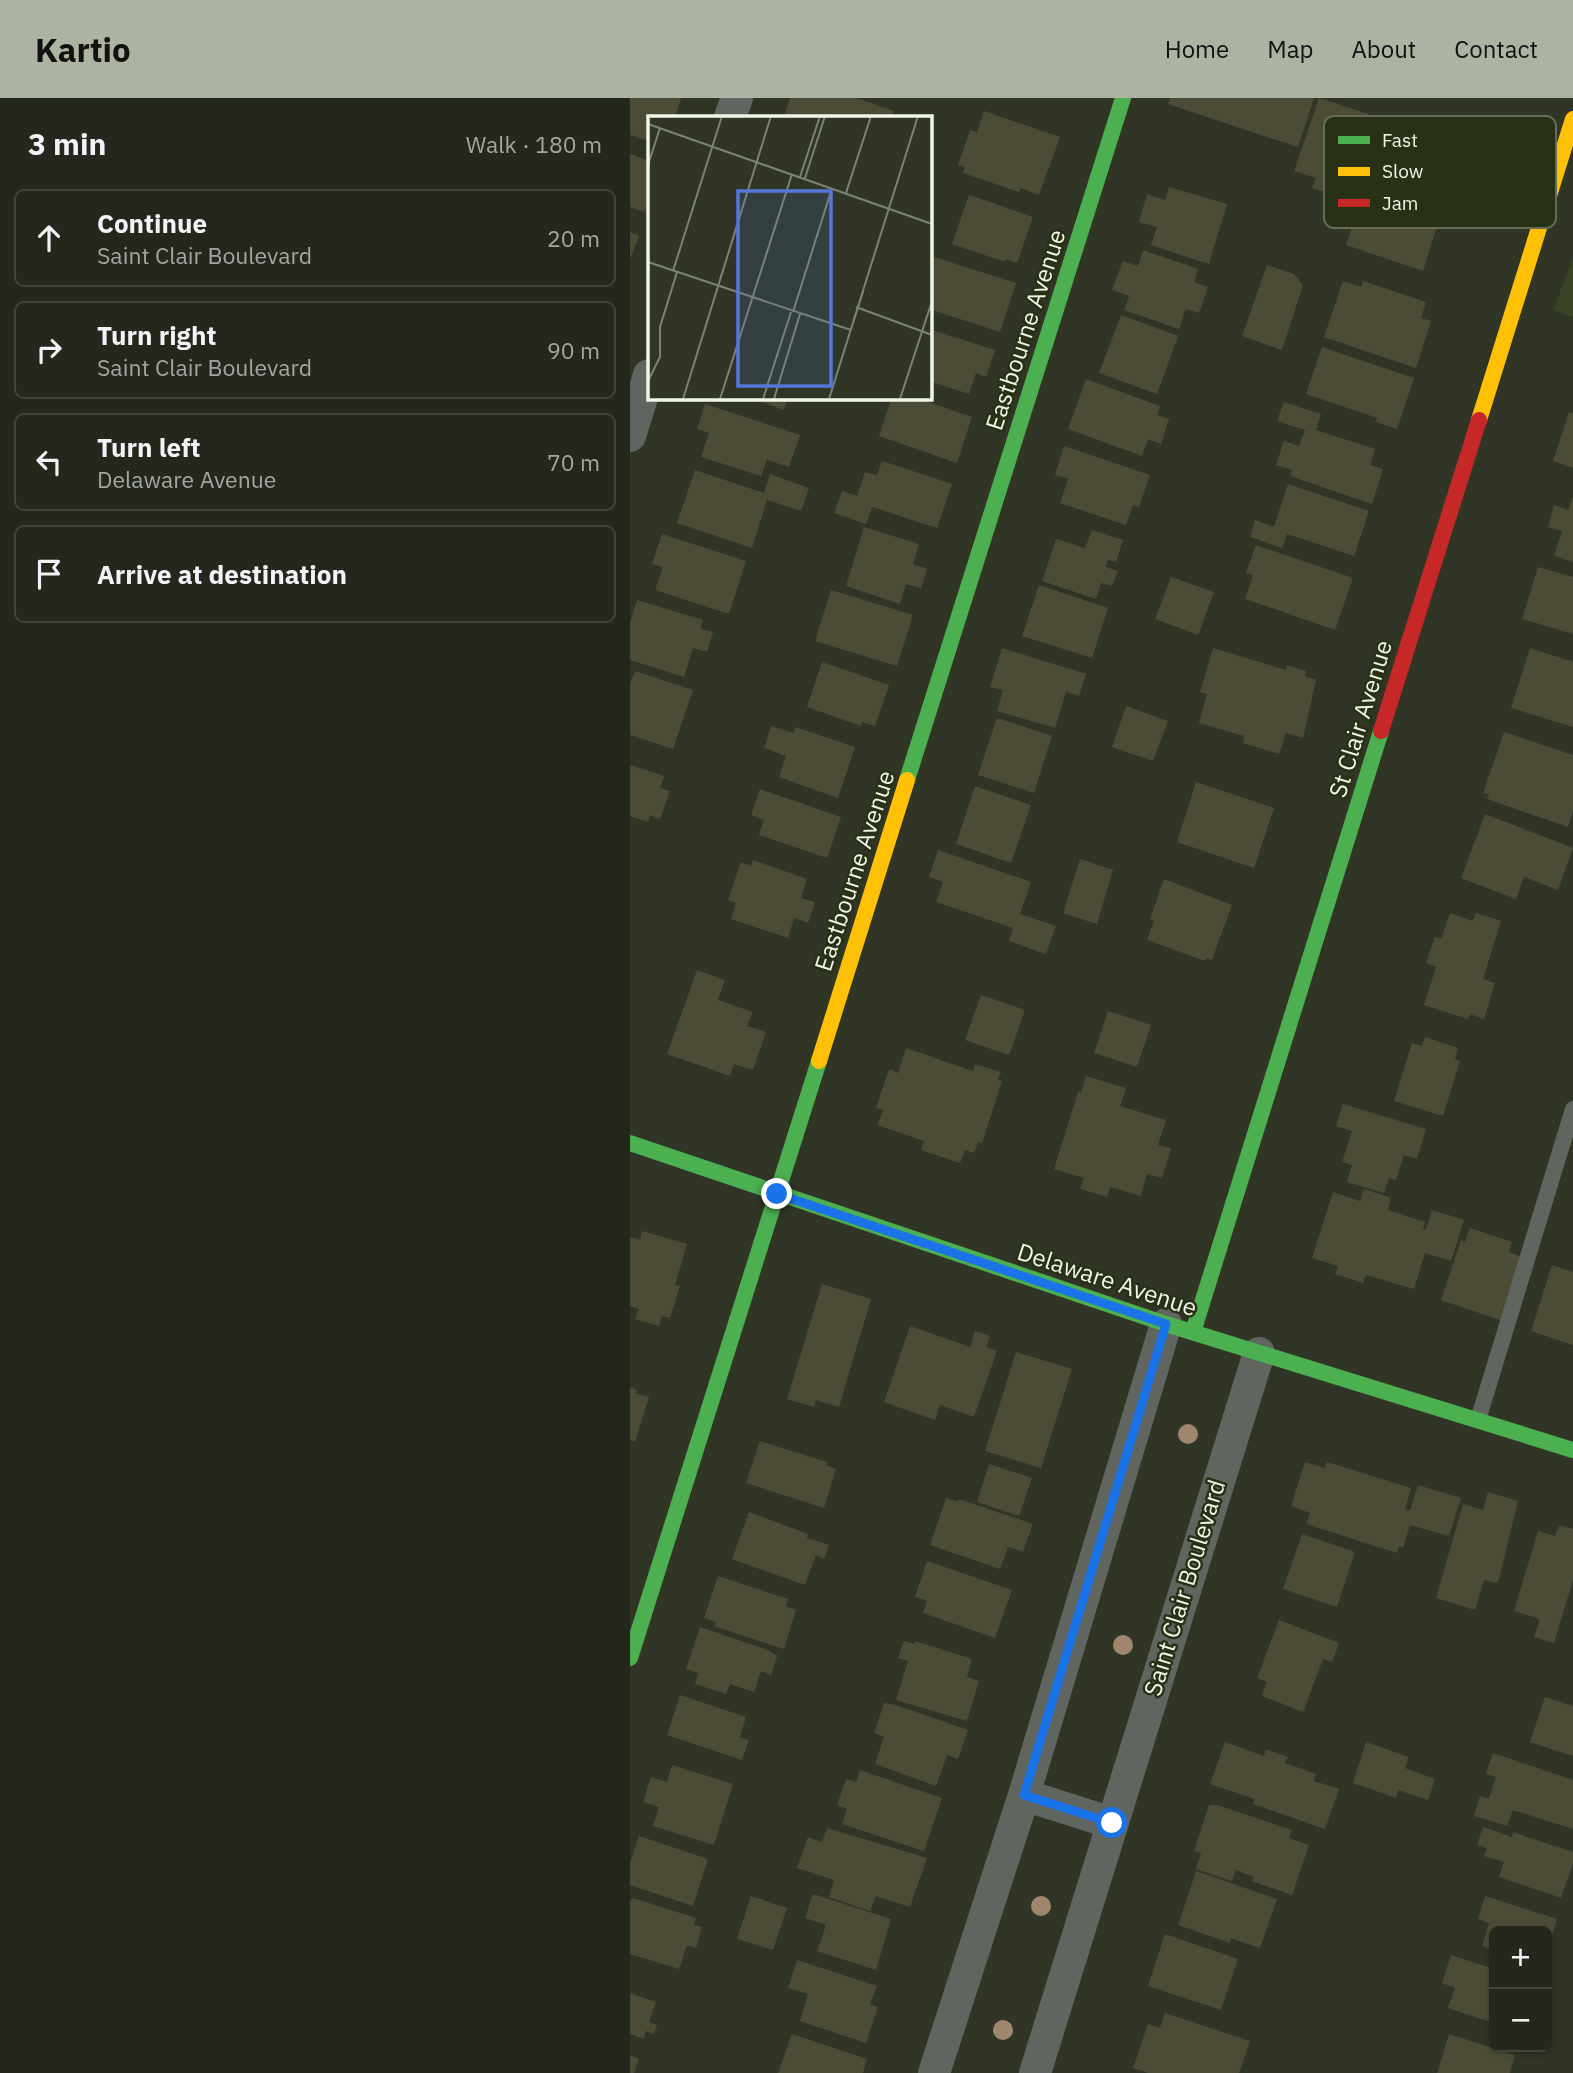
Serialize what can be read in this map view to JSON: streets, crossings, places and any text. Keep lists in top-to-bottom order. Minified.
{"streets":{"street":["Eastbourne Avenue","St Clair Avenue","Delaware Avenue","Saint Clair Boulevard"]},"crossings":[["Eastbourne Avenue","Delaware Avenue"],["St Clair Avenue","Delaware Avenue"],["Delaware Avenue","Saint Clair Boulevard"]],"legend":["Fast","Slow","Jam"],"page":{"header":"Kartio","nav":["Home","Map","About","Contact"],"heading":["3 min","Walk · 180 m"],"list":[["Continue","Saint Clair Boulevard","20 m"],["Turn right","Saint Clair Boulevard","90 m"],["Turn left","Delaware Avenue","70 m"],"Arrive at destination"],"map_buttons":["+","−"]}}
